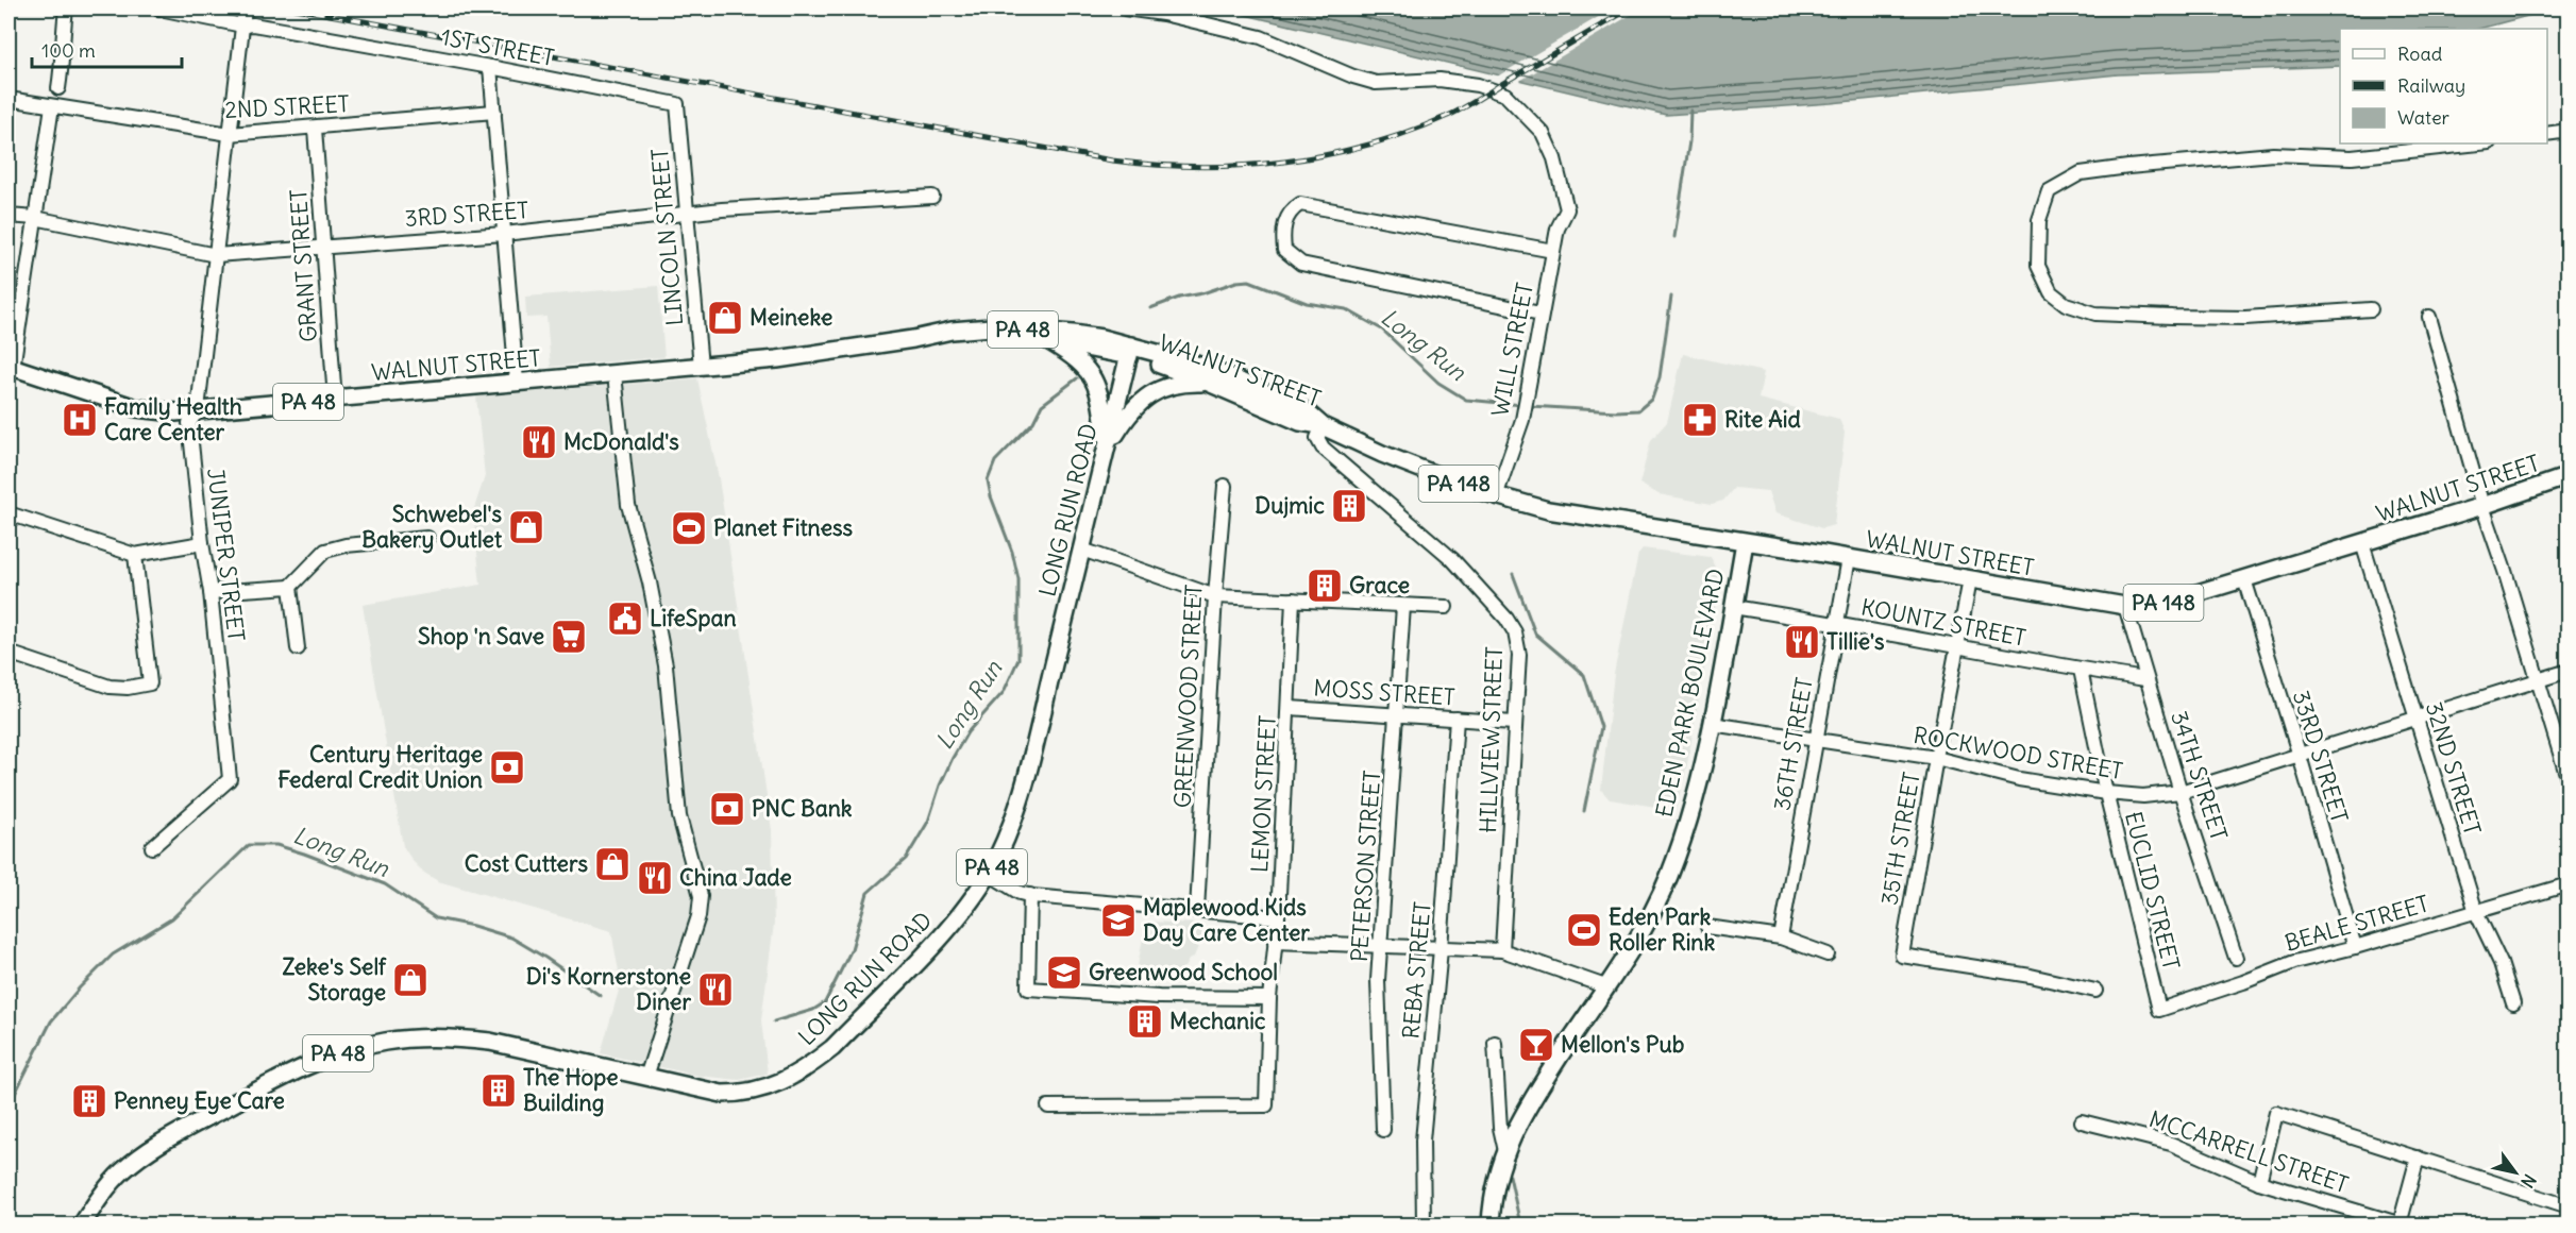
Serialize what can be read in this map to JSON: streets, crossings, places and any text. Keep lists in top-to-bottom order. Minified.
{"streets":{"main road":["PA 48","WALNUT STREET","PA 148","LONG RUN ROAD","EDEN PARK BOULEVARD"],"street":["1ST STREET","2ND STREET","3RD STREET","LINCOLN STREET","GRANT STREET","WILL STREET","JUNIPER STREET","KOUNTZ STREET","MOSS STREET","GREENWOOD STREET","HILLVIEW STREET","36TH STREET","ROCKWOOD STREET","33RD STREET","32ND STREET","34TH STREET","LEMON STREET","35TH STREET","PETERSON STREET","EUCLID STREET","BEALE STREET","REBA STREET","MCCARRELL STREET"]},"crossings":[["1ST STREET","LINCOLN STREET"],["1ST STREET","JUNIPER STREET"],["2ND STREET","GRANT STREET"],["2ND STREET","JUNIPER STREET"],["3RD STREET","LINCOLN STREET"],["3RD STREET","GRANT STREET"],["3RD STREET","JUNIPER STREET"],["LINCOLN STREET","WALNUT STREET"],["GRANT STREET","WALNUT STREET"],["PA 48","WALNUT STREET"],["PA 48","LONG RUN ROAD"],["WILL STREET","WALNUT STREET"],["WALNUT STREET","LONG RUN ROAD"],["WALNUT STREET","JUNIPER STREET"],["WALNUT STREET","EDEN PARK BOULEVARD"],["WALNUT STREET","HILLVIEW STREET"],["WALNUT STREET","36TH STREET"],["WALNUT STREET","33RD STREET"],["WALNUT STREET","32ND STREET"],["WALNUT STREET","34TH STREET"],["WALNUT STREET","35TH STREET"],["KOUNTZ STREET","EDEN PARK BOULEVARD"],["KOUNTZ STREET","36TH STREET"],["KOUNTZ STREET","34TH STREET"],["KOUNTZ STREET","35TH STREET"],["KOUNTZ STREET","EUCLID STREET"],["MOSS STREET","HILLVIEW STREET"],["MOSS STREET","LEMON STREET"],["MOSS STREET","PETERSON STREET"],["MOSS STREET","REBA STREET"],["EDEN PARK BOULEVARD","ROCKWOOD STREET"],["36TH STREET","ROCKWOOD STREET"],["ROCKWOOD STREET","33RD STREET"],["ROCKWOOD STREET","32ND STREET"],["ROCKWOOD STREET","34TH STREET"],["ROCKWOOD STREET","35TH STREET"],["ROCKWOOD STREET","EUCLID STREET"],["33RD STREET","BEALE STREET"],["32ND STREET","BEALE STREET"],["EUCLID STREET","BEALE STREET"]],"water":["Long Run"],"places":{"shop":["Meineke","Schwebel's Bakery Outlet","Cost Cutters","Zeke's Self Storage"],"hospital":["Family Health Care Center"],"pharmacy":["Rite Aid"],"restaurant":["McDonald's","Tillie's","China Jade","Di's Kornerstone Diner"],"building":["Dujmic","Grace","Mechanic","The Hope Building","Penney Eye Care"],"sports":["Planet Fitness","Eden Park Roller Rink"],"public building":["LifeSpan"],"supermarket":["Shop 'n Save"],"bank":["Century Heritage Federal Credit Union","PNC Bank"],"school or university":["Maplewood Kids Day Care Center","Greenwood School"],"bar":["Mellon's Pub"]},"legend":["Road","Railway","Water"],"scale_bar":"100 m","north":"bottom right"}
